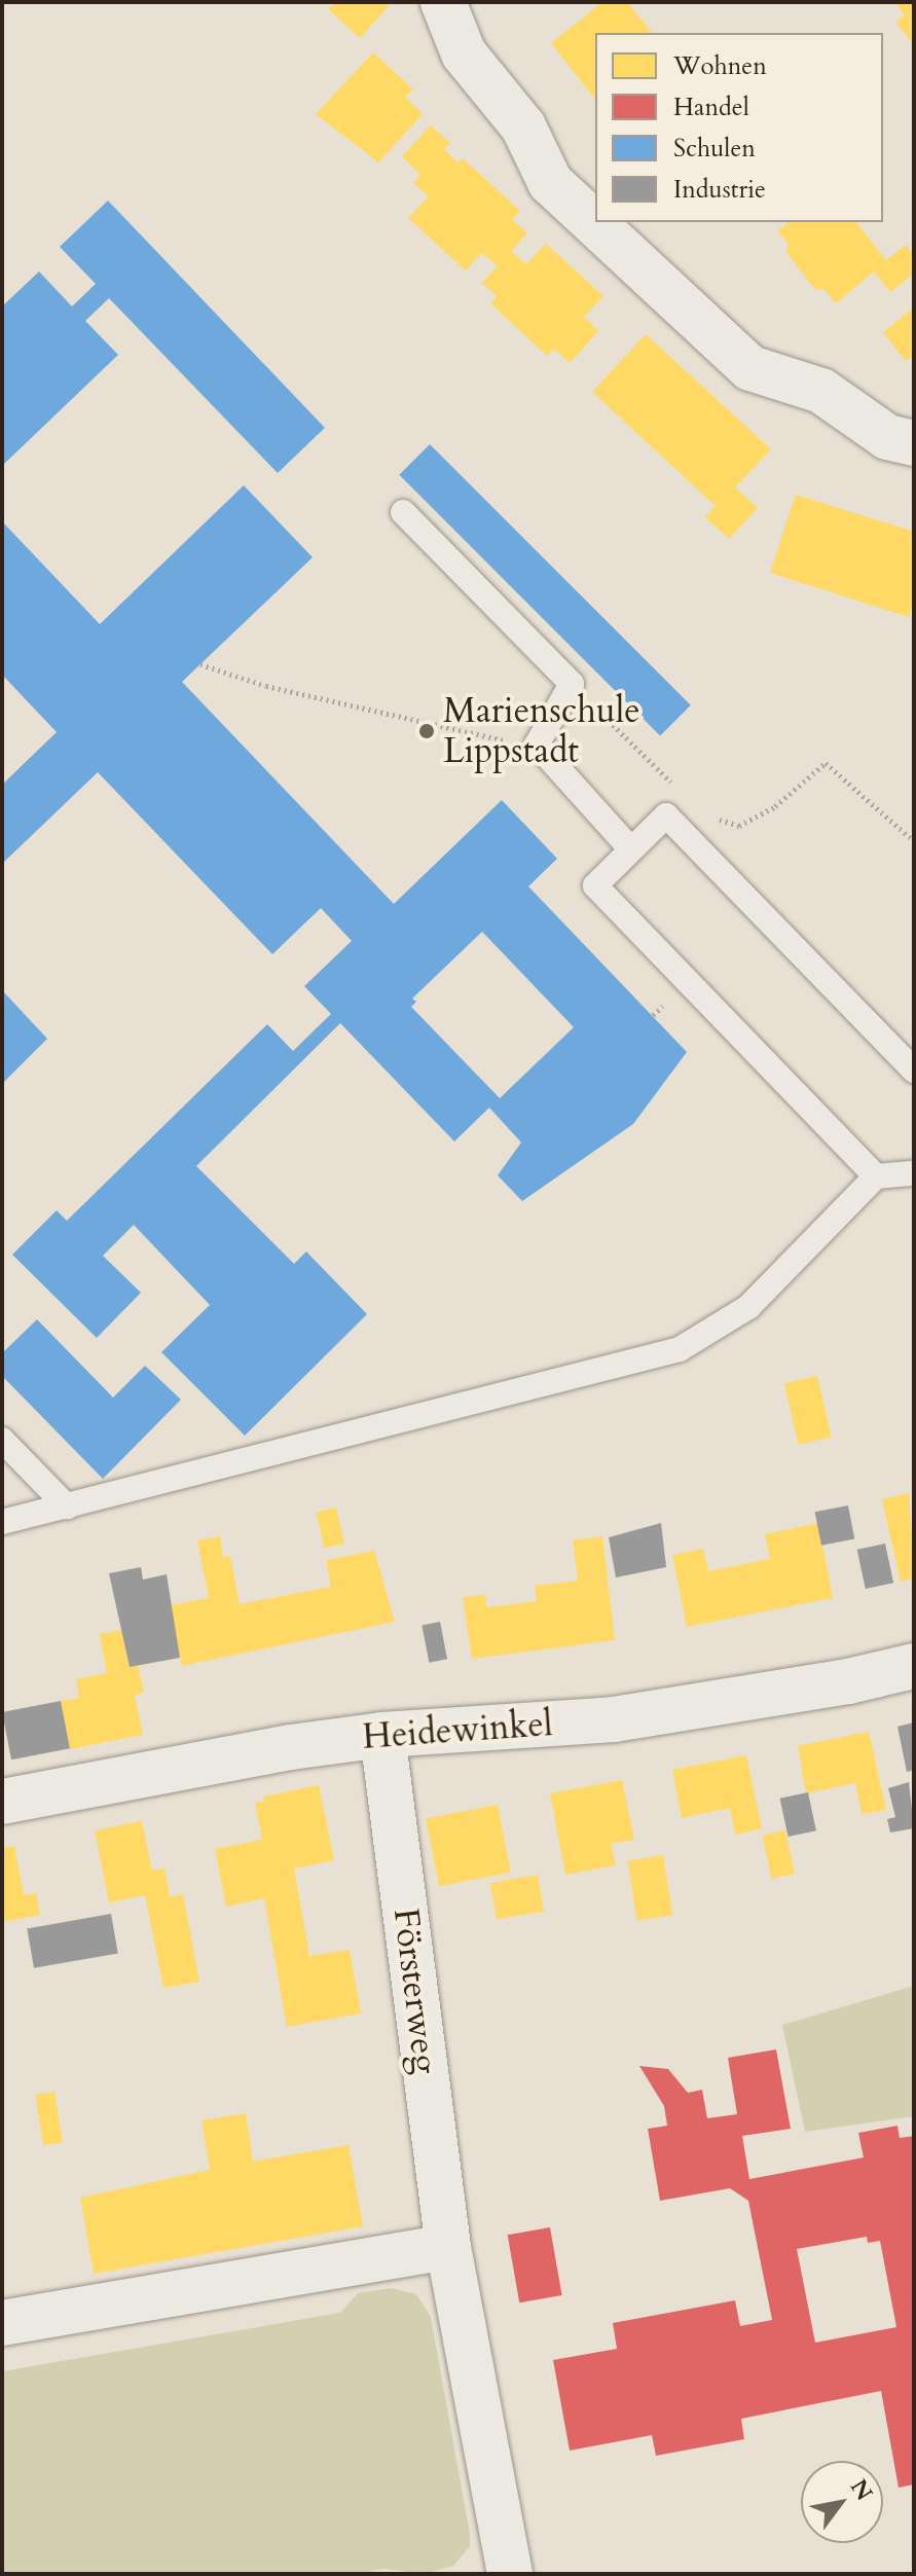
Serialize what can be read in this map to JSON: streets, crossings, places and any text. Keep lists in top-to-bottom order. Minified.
{"streets":{"street":["Heidewinkel","Försterweg"]},"crossings":[["Heidewinkel","Försterweg"]],"places":["Marienschule Lippstadt"],"legend":["Wohnen","Handel","Schulen","Industrie"],"north":"top right"}
